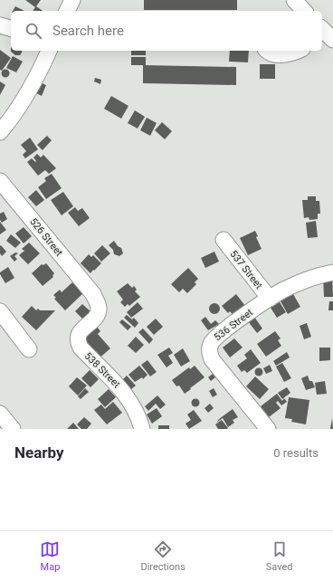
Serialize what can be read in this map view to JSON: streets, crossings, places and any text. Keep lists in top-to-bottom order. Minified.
{"streets":{"street":["526 Street","537 Street","536 Street","538 Street"]},"crossings":[["526 Street","538 Street"],["537 Street","536 Street"]],"page":{"search":"Search here","heading":["Nearby","0 results"],"nav":["Map","Directions","Saved"]}}
